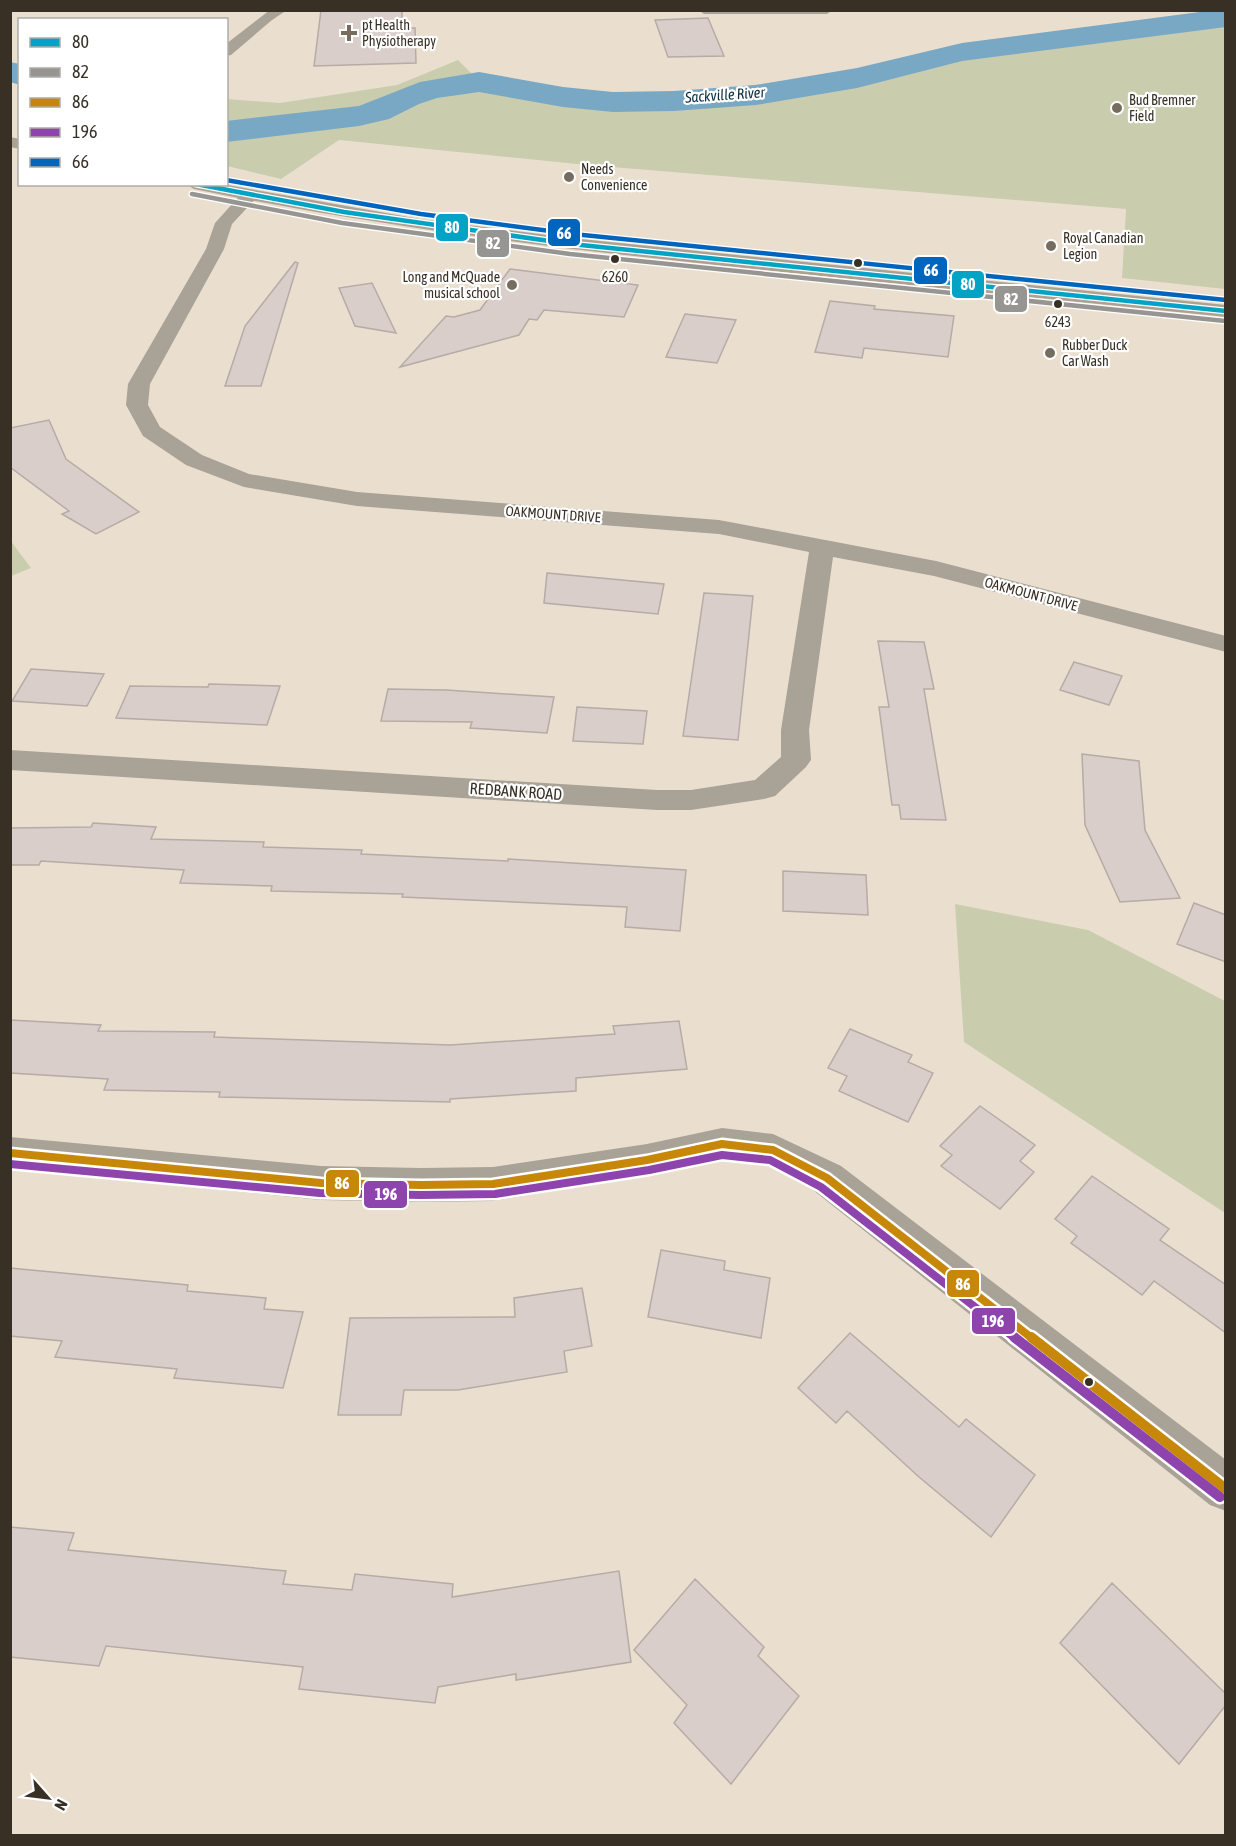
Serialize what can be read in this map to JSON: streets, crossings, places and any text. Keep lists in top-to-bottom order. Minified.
{"streets":{"street":["OAKMOUNT DRIVE","REDBANK ROAD"]},"crossings":[["OAKMOUNT DRIVE","REDBANK ROAD"]],"water":["Sackville River"],"places":{"health":["pt Health Physiotherapy"],"other":["Bud Bremner Field","Needs Convenience","Royal Canadian Legion","6260","Long and McQuade musical school","6243","Rubber Duck Car Wash"]},"lines":["transit line 66","transit line 80","transit line 82","transit line 86","transit line 196"],"legend":["80","82","86","196","66"],"north":"bottom right"}
